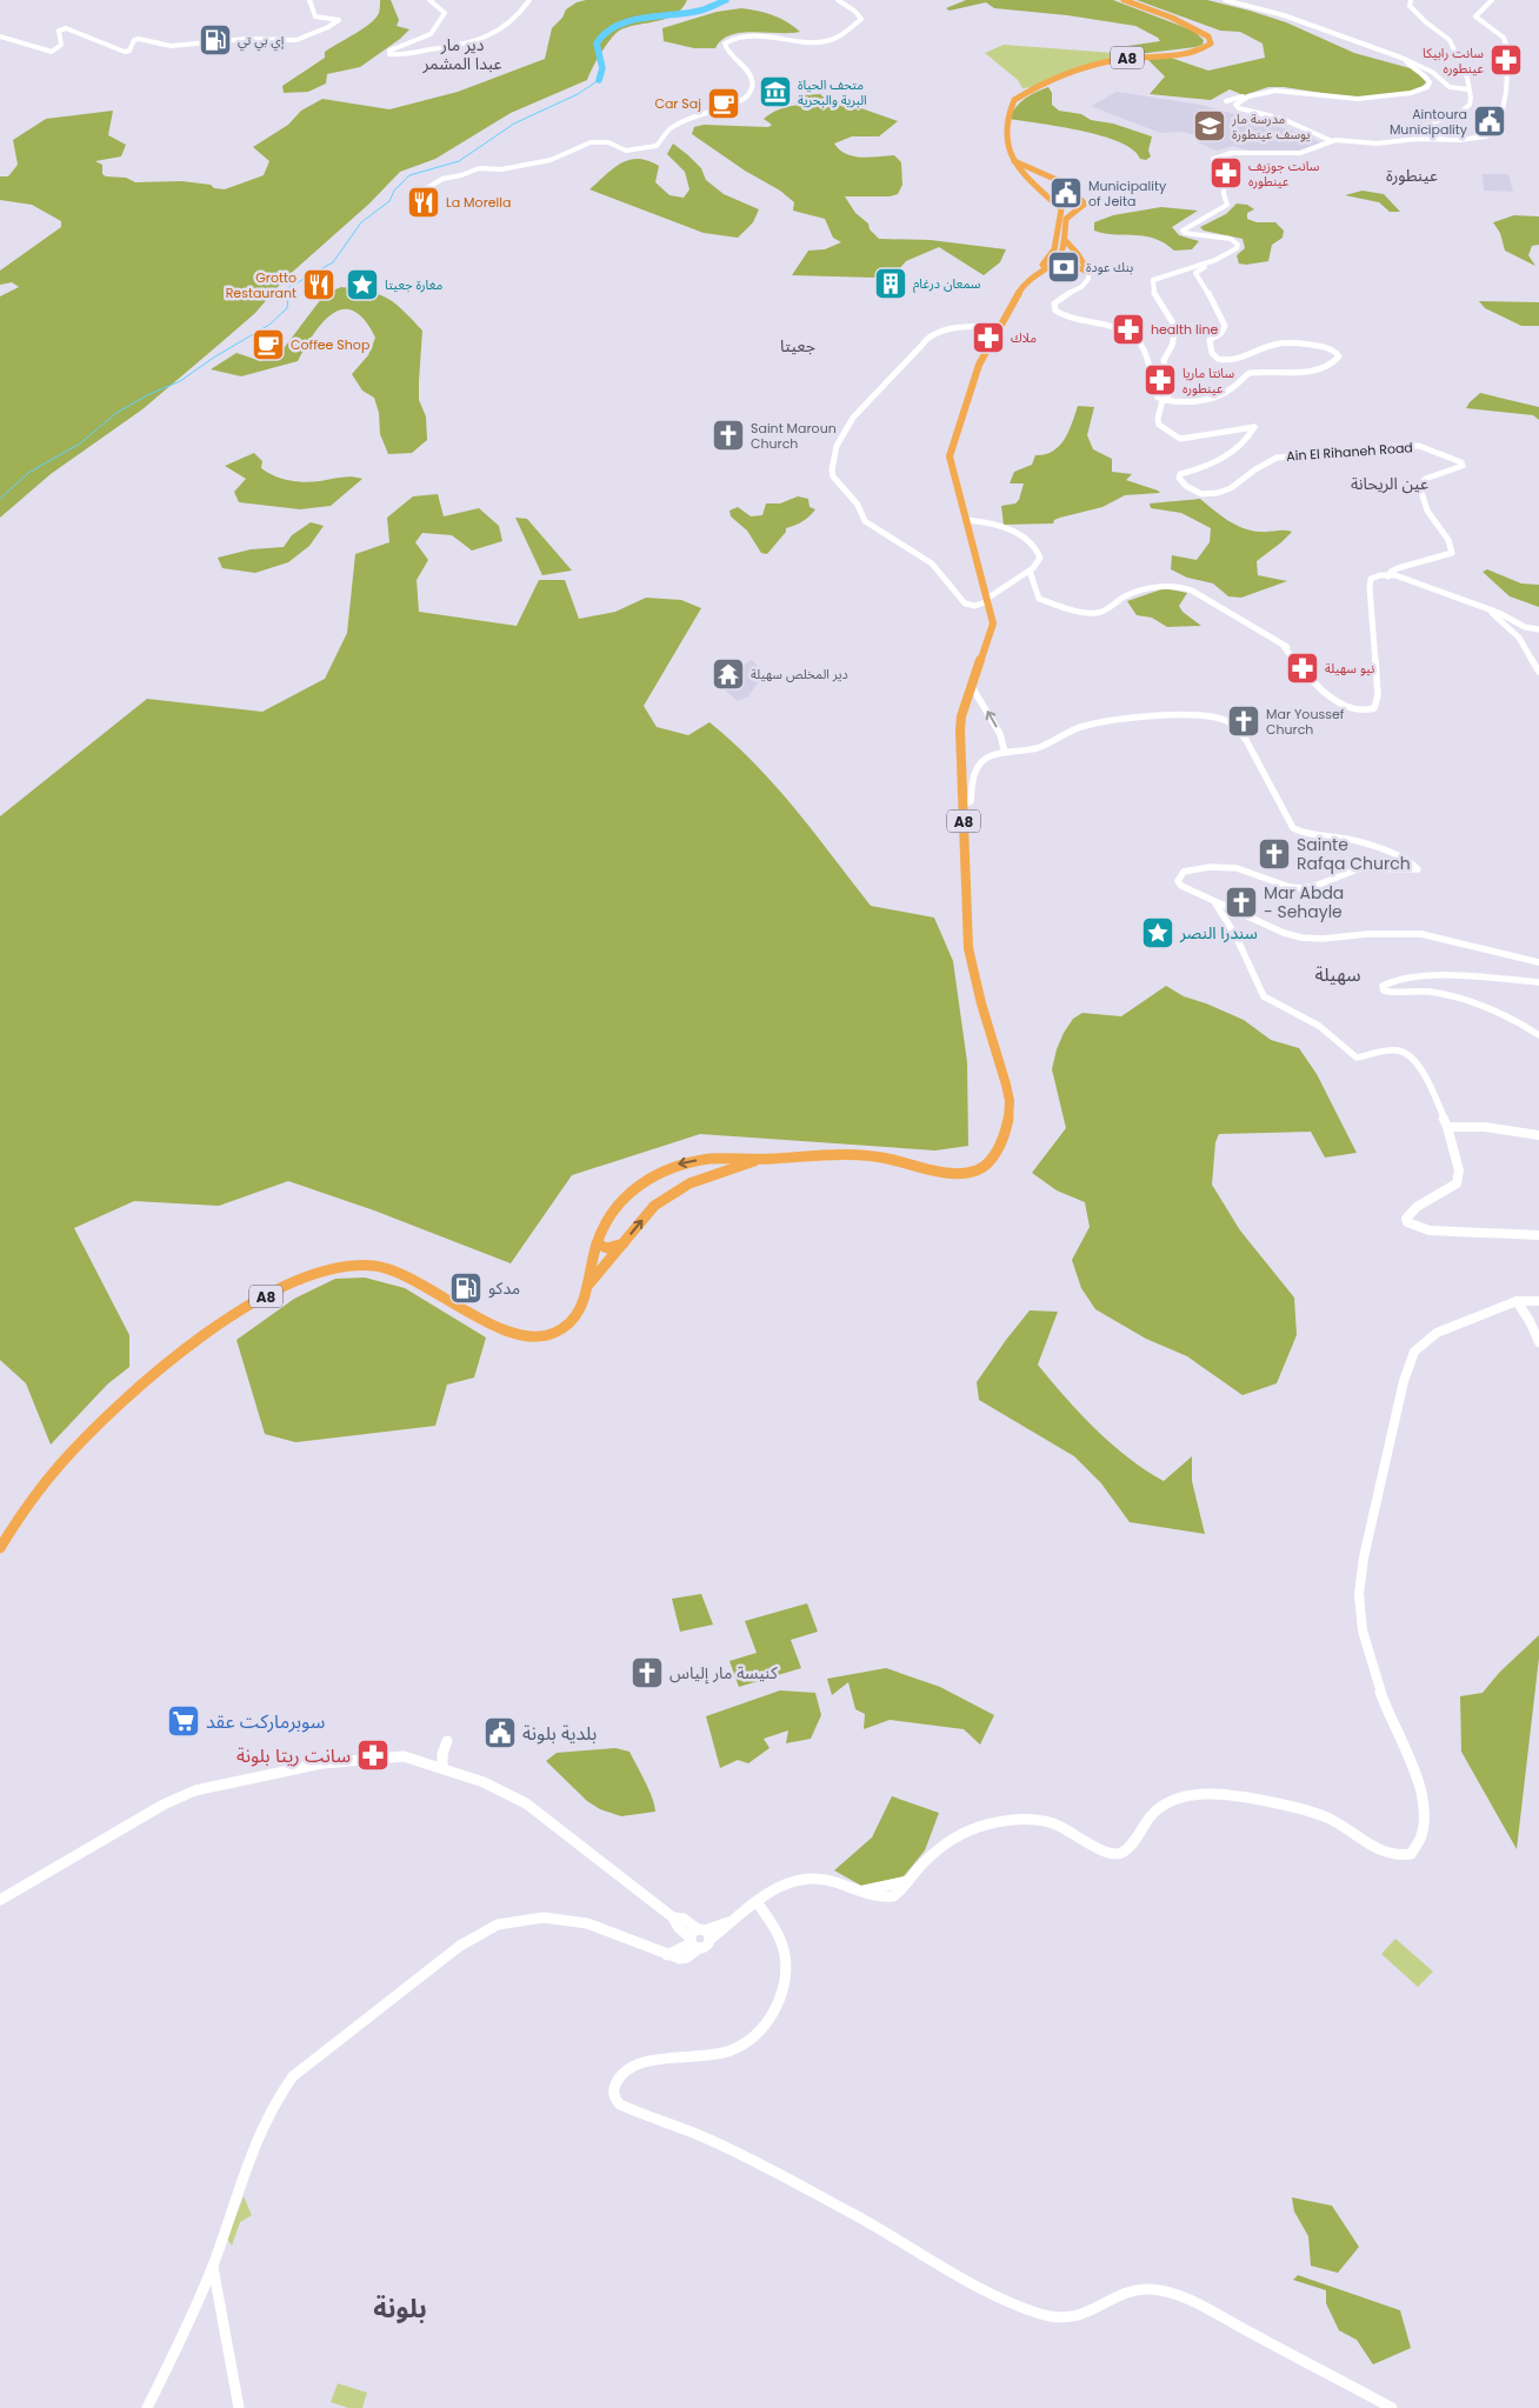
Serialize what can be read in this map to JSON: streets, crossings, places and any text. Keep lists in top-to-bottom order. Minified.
{"streets":{"highway":["A8"],"street":["Ain El Rihaneh Road"]},"districts":["دير مار عبدا المشمر","عينطورة","جعيتا","عين الريحانة","سهيلة","بلونة"],"places":{"fuel station":["إي بي تي","مدكو"],"pharmacy":["سانت رابيكا عينطوره","سانت جوزيف عينطوره","health line","ملاك","سانتا ماريا عينطوره","نيو سهيلة","سانت ريتا بلونة"],"museum":["متحف الحياة البرية والبحرية"],"cafe":["Car Saj","Coffee Shop"],"public building":["Aintoura Municipality","Municipality of Jeita","بلدية بلونة"],"school or university":["مدرسة مار يوسف عينطورة"],"restaurant":["La Morella","Grotto Restaurant"],"bank":["بنك عودة"],"building":["سمعان درغام"],"place":["مغارة جعيتا","سندرا النصر"],"church":["Saint Maroun Church","Mar Youssef Church","Sainte Rafqa Church","Mar Abda - Sehayle","كنيسة مار إلياس"],"temple":["دير المخلص سهيلة"],"supermarket":["سوبرماركت عقد"]}}
